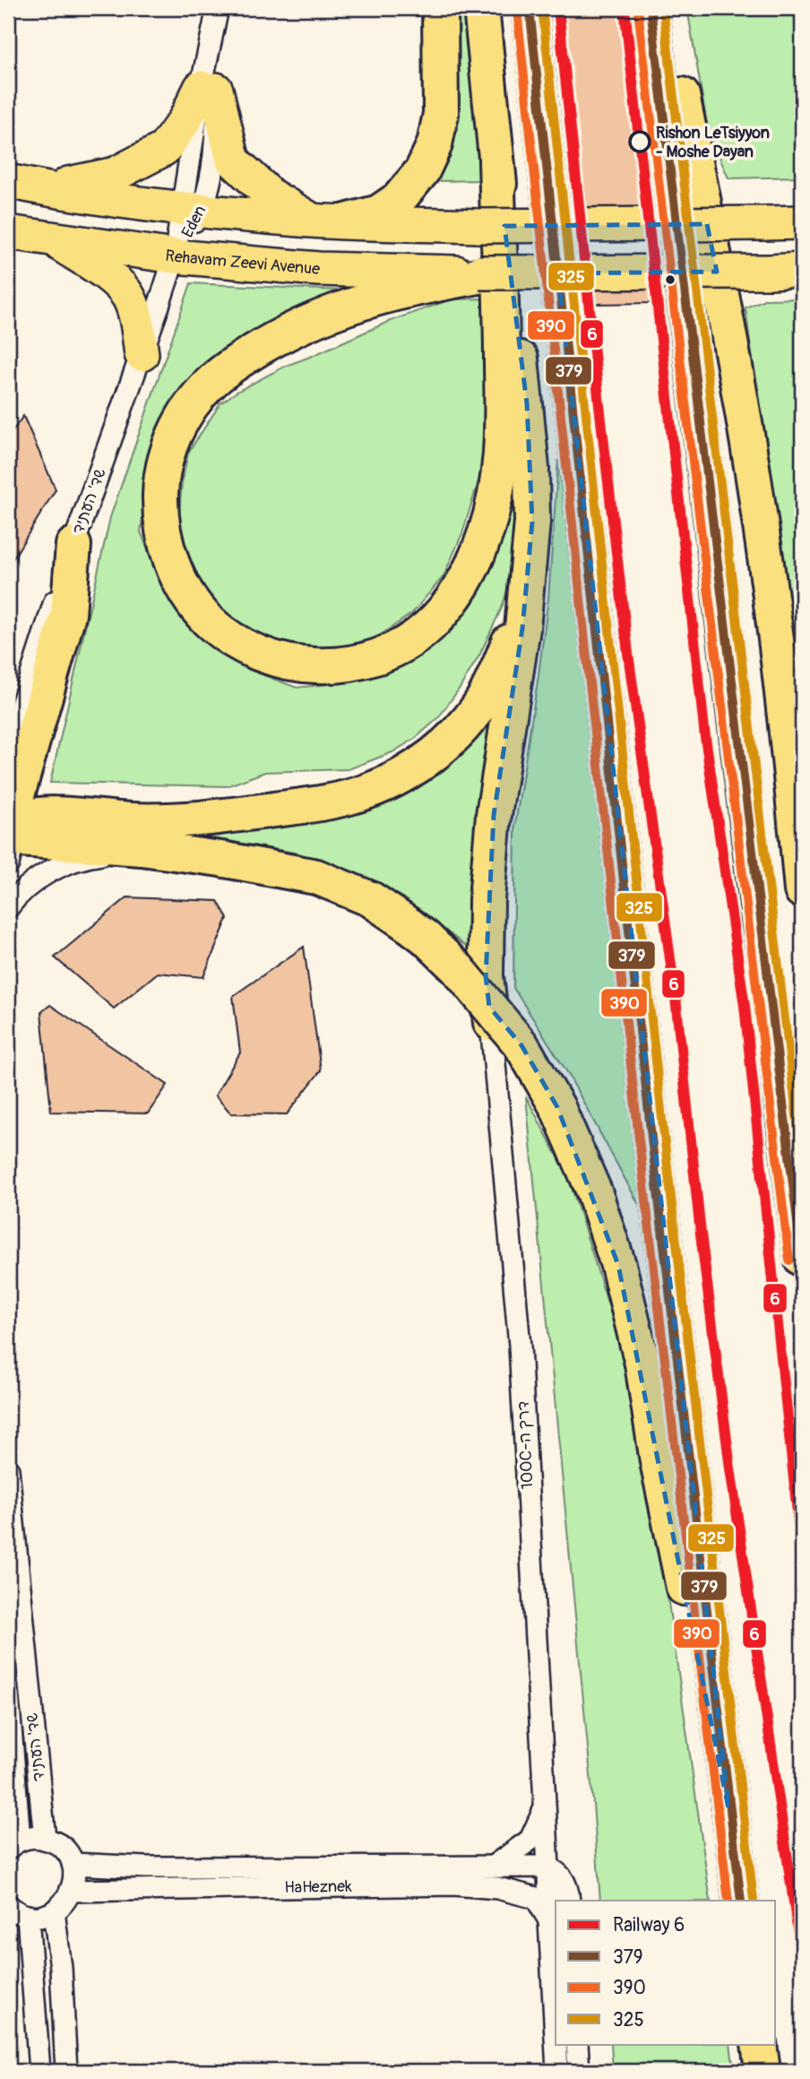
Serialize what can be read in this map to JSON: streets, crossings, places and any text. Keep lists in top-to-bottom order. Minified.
{"streets":{"main road":["Rehavam Zeevi Avenue"],"street":["Eden","שד' העתיד","דרך ה-1000","HaHeznek"]},"crossings":[["Eden","Rehavam Zeevi Avenue"],["Eden","שד' העתיד"],["Rehavam Zeevi Avenue","שד' העתיד"],["דרך ה-1000","HaHeznek"]],"places":["Rishon LeTsiyyon - Moshe Dayan"],"lines":["rail line 6","transit line 379","transit line 325","transit line 390"],"legend":["Railway 6","379","390","325"]}
